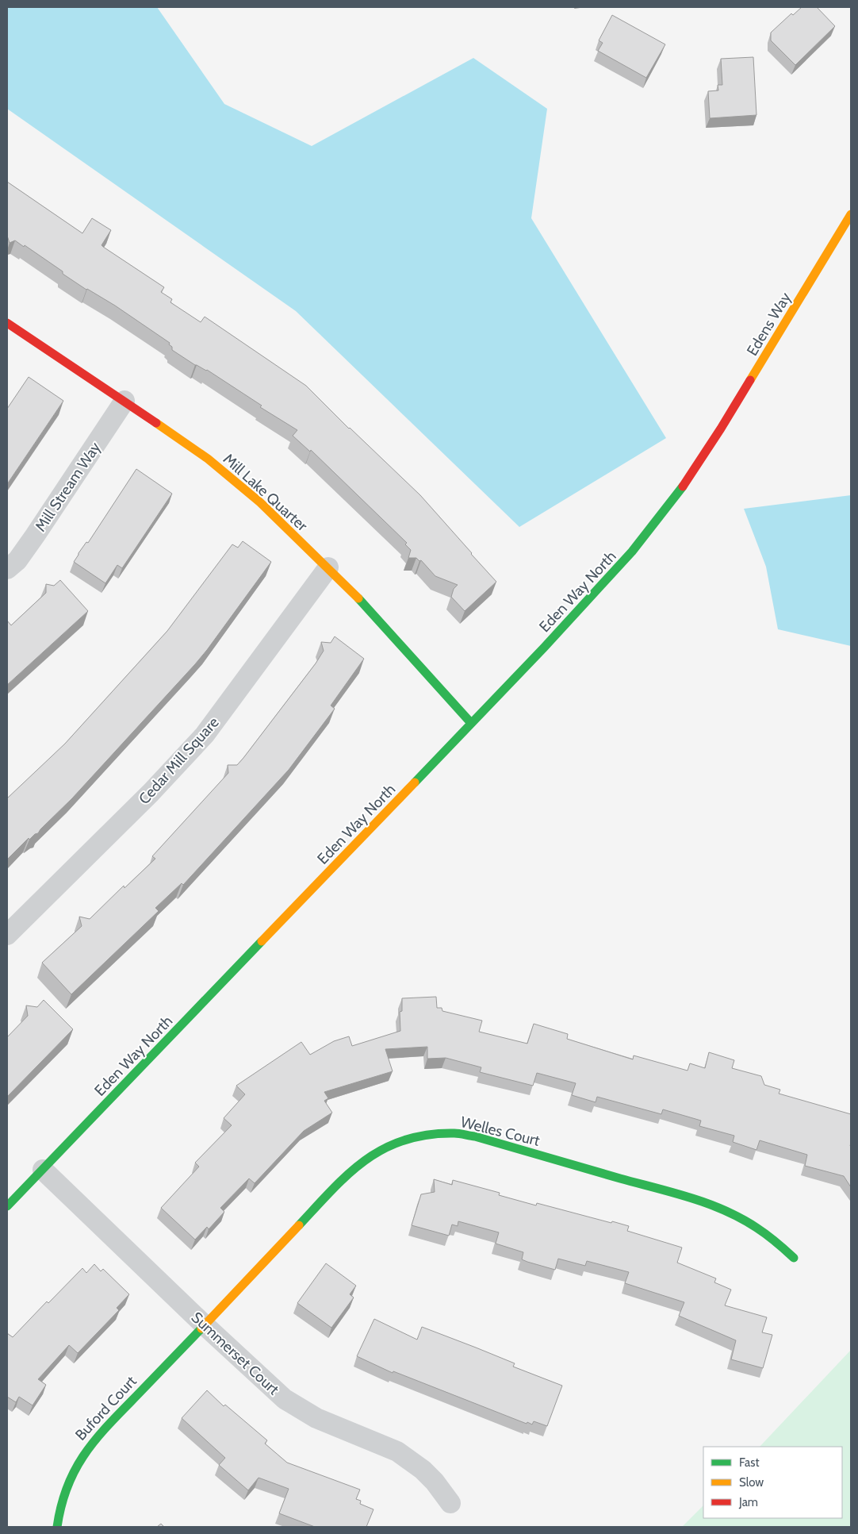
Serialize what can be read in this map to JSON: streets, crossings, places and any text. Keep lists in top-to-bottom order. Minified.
{"streets":{"street":["Edens Way","Mill Stream Way","Mill Lake Quarter","Eden Way North","Cedar Mill Square","Welles Court","Summerset Court","Buford Court"]},"crossings":[["Edens Way","Eden Way North"],["Mill Stream Way","Mill Lake Quarter"],["Mill Lake Quarter","Eden Way North"],["Mill Lake Quarter","Cedar Mill Square"],["Eden Way North","Summerset Court"],["Welles Court","Summerset Court"],["Welles Court","Buford Court"],["Summerset Court","Buford Court"]],"legend":["Fast","Slow","Jam"]}
